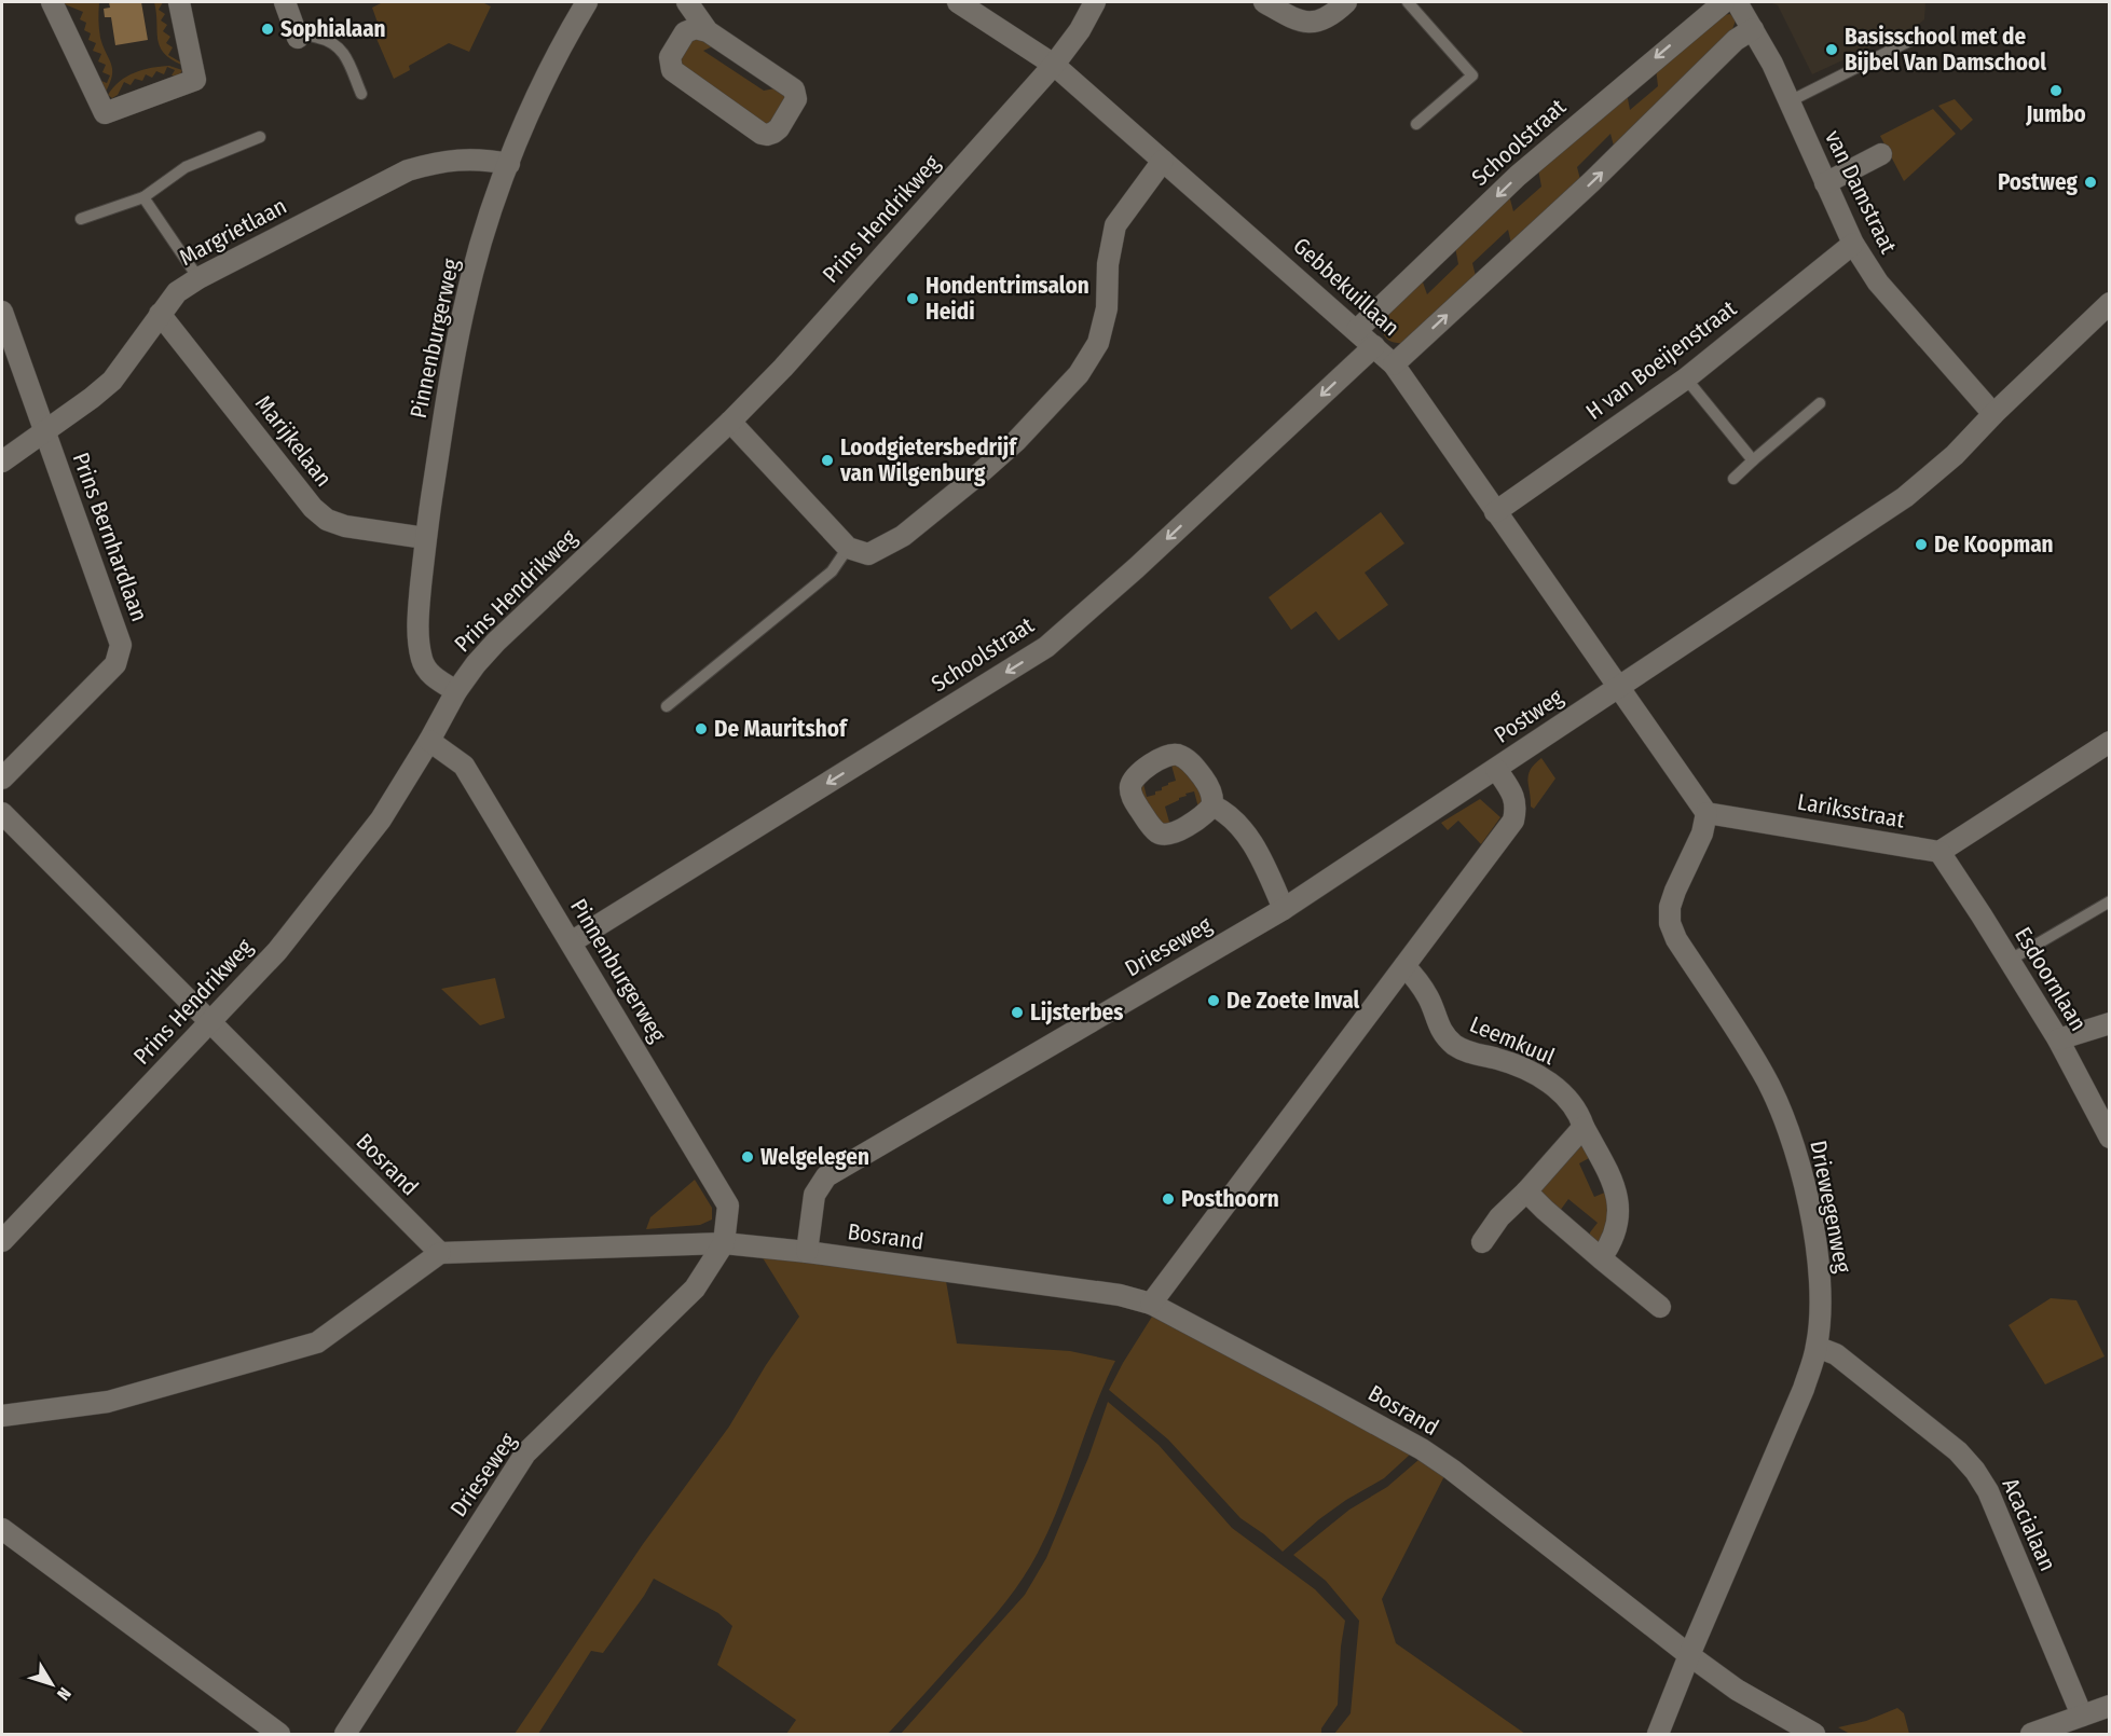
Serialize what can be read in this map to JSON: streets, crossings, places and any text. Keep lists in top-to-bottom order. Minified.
{"streets":{"street":["Schoolstraat","van Damstraat","Prins Hendrikweg","Margrietlaan","Gebbekuillaan","Pinnenburgerweg","H van Boeijenstraat","Marijkelaan","Prins Bernhardlaan","Postweg","Lariksstraat","Drieseweg","Esdoornlaan","Leemkuul","Bosrand","Driewegenweg","Acacialaan"]},"crossings":[["Schoolstraat","Gebbekuillaan"],["Schoolstraat","Pinnenburgerweg"],["van Damstraat","H van Boeijenstraat"],["van Damstraat","Postweg"],["Prins Hendrikweg","Gebbekuillaan"],["Prins Hendrikweg","Pinnenburgerweg"],["Prins Hendrikweg","Bosrand"],["Margrietlaan","Pinnenburgerweg"],["Margrietlaan","Marijkelaan"],["Margrietlaan","Prins Bernhardlaan"],["Gebbekuillaan","H van Boeijenstraat"],["Gebbekuillaan","Postweg"],["Pinnenburgerweg","Marijkelaan"],["Pinnenburgerweg","Drieseweg"],["Pinnenburgerweg","Bosrand"],["Postweg","Drieseweg"],["Postweg","Leemkuul"],["Postweg","Bosrand"],["Lariksstraat","Esdoornlaan"],["Lariksstraat","Driewegenweg"],["Drieseweg","Bosrand"],["Bosrand","Driewegenweg"],["Driewegenweg","Acacialaan"]],"places":["Sophialaan","Basisschool met de Bijbel Van Damschool","Jumbo","Postweg","Hondentrimsalon Heidi","Loodgietersbedrijf van Wilgenburg","De Koopman","De Mauritshof","De Zoete Inval","Lijsterbes","Welgelegen","Posthoorn"],"north":"bottom right"}
